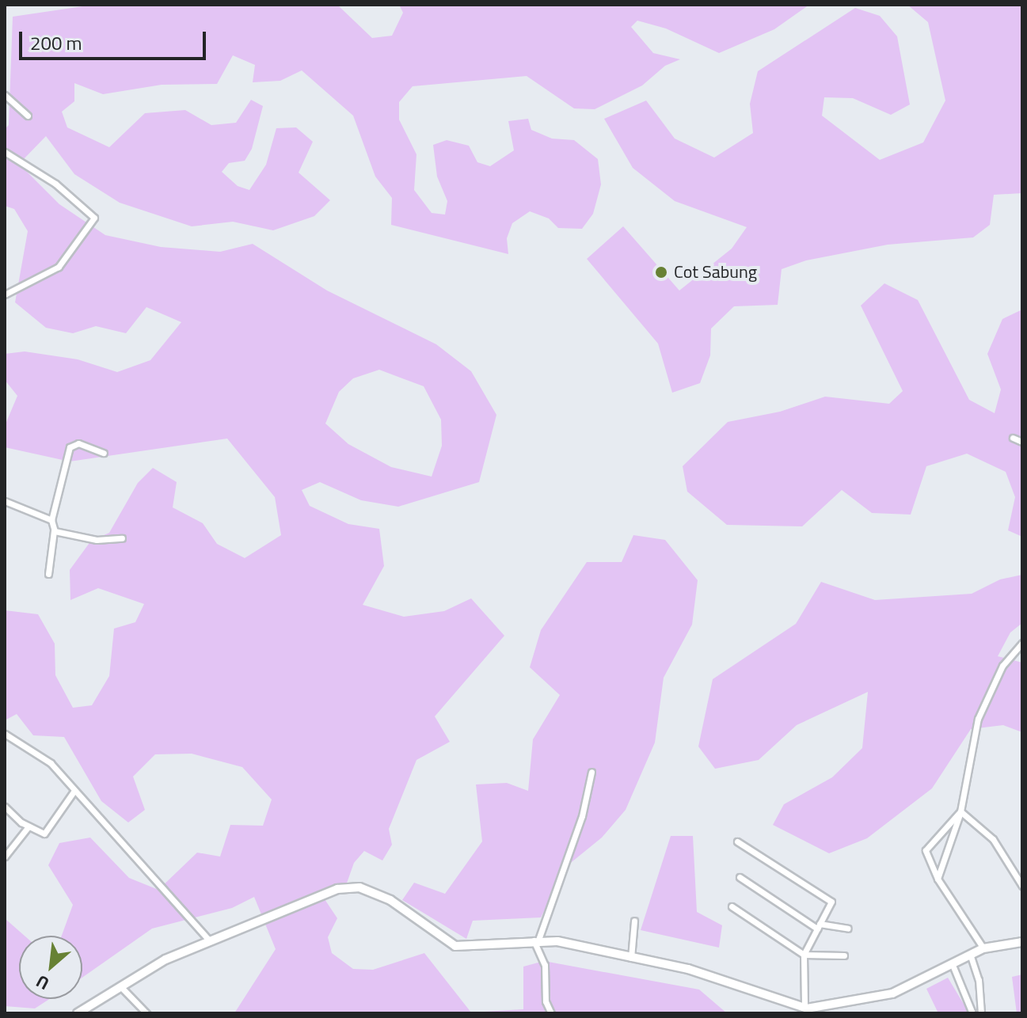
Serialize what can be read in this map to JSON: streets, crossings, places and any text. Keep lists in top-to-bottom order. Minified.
{"places":["Cot Sabung"],"scale_bar":"200 m","north":"bottom left"}
